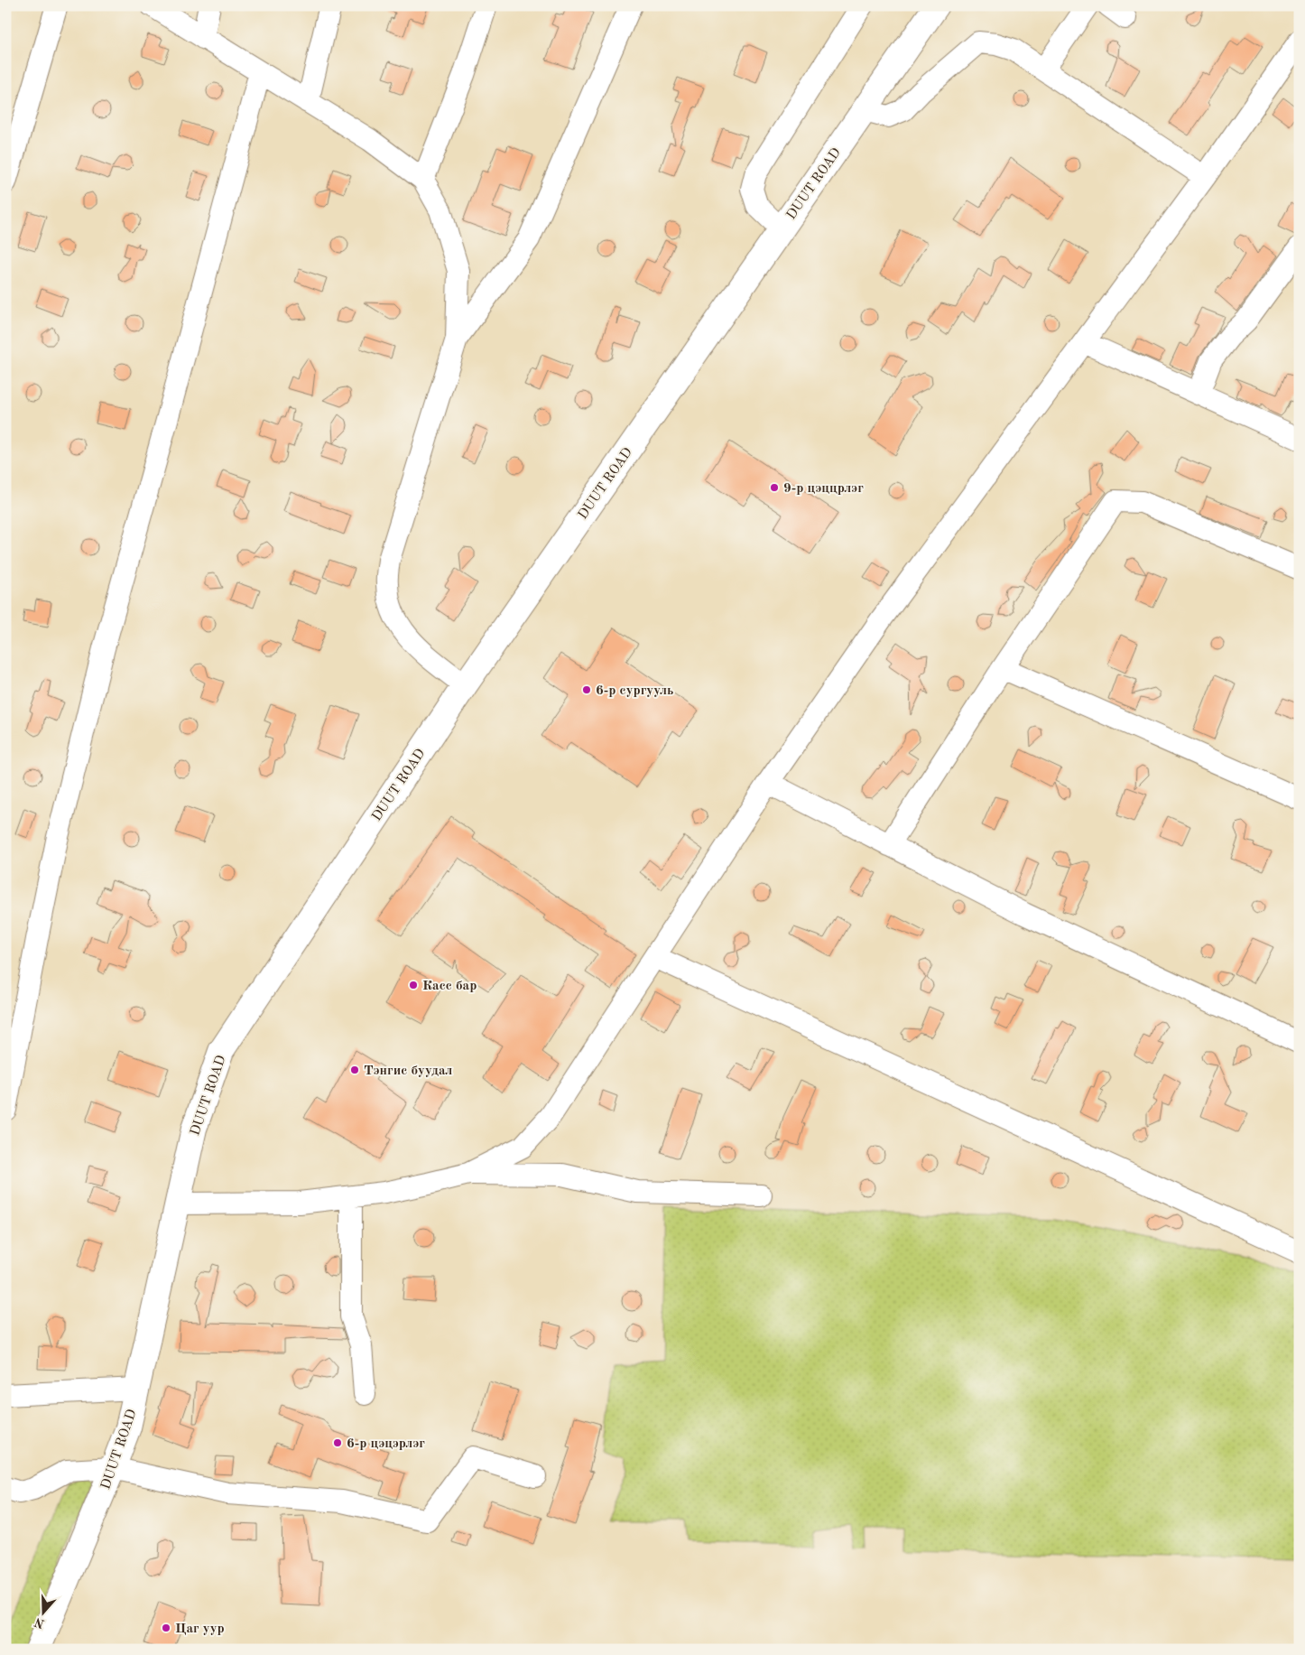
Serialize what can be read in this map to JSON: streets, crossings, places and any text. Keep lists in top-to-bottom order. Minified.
{"streets":{"main road":["DUUT ROAD"]},"places":["9-р цэццрлэг","6-р сургууль","Касс бар","Тэнгис буудал","6-р цэцэрлэг","Цаг уур"],"north":"bottom"}
